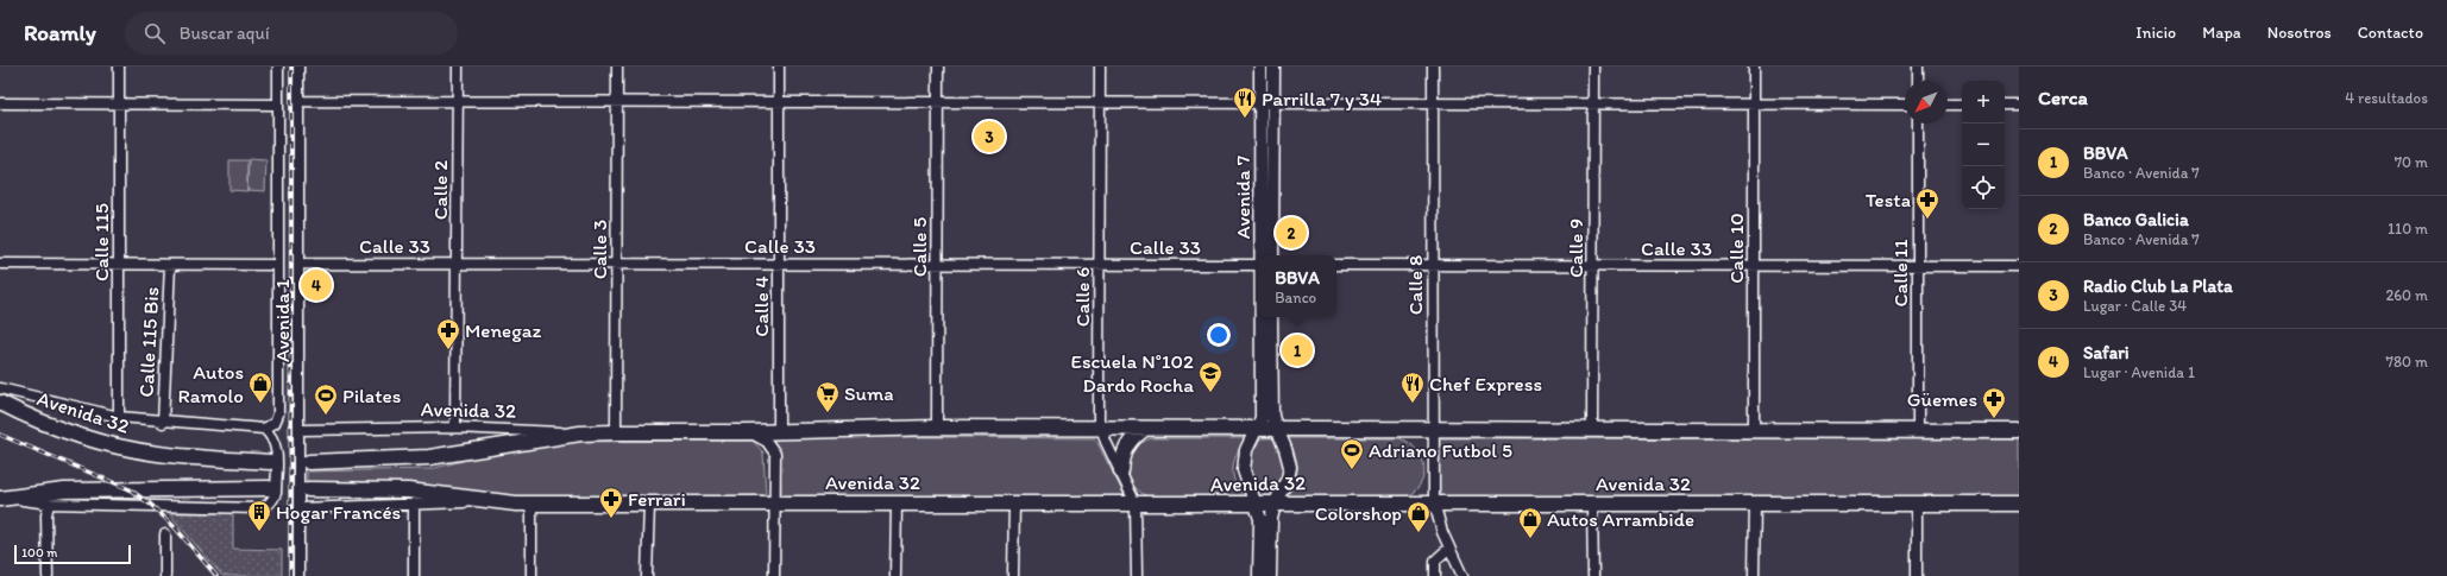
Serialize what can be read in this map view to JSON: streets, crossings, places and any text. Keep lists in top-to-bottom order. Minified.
{"streets":{"highway":["Avenida 32"],"main road":["Avenida 7"],"street":["Calle 2","Calle 115","Calle 33","Calle 5","Calle 9","Calle 10","Calle 3","Calle 11","Calle 8","Calle 6","Calle 4","Avenida 1","Calle 115 Bis"]},"crossings":[["Calle 2","Calle 33"],["Calle 2","Avenida 32"],["Avenida 7","Avenida 32"],["Calle 33","Calle 5"],["Calle 33","Calle 9"],["Calle 33","Calle 10"],["Calle 33","Calle 3"],["Calle 33","Calle 11"],["Calle 33","Calle 8"],["Calle 33","Calle 6"],["Calle 33","Calle 4"],["Calle 33","Avenida 1"],["Calle 5","Avenida 32"],["Calle 9","Avenida 32"],["Calle 10","Avenida 32"],["Calle 3","Avenida 32"],["Calle 11","Avenida 32"],["Calle 8","Avenida 32"],["Calle 6","Avenida 32"],["Calle 4","Avenida 32"],["Avenida 1","Avenida 32"]],"places":{"restaurant":["Parrilla 7 y 34","Chef Express"],"pharmacy":["Testa","Menegaz","Güemes","Ferrari"],"school or university":["Escuela N°102 Dardo Rocha"],"shop":["Autos Ramolo","Colorshop","Autos Arrambide"],"supermarket":["Suma"],"sports":["Pilates","Adriano Futbol 5"],"building":["Hogar Francés"]},"scale_bar":"100 m","north":"bottom left","page":{"header":"Roamly","search":"Buscar aquí","nav":["Inicio","Mapa","Nosotros","Contacto"],"heading":["Cerca","4 resultados"],"map_buttons":["+","−"],"pins":["3","2","4","1"],"list":[{"mark":"1","name":"BBVA","note":"Banco · Avenida 7","value":"70 m"},{"mark":"2","name":"Banco Galicia","note":"Banco · Avenida 7","value":"110 m"},{"mark":"3","name":"Radio Club La Plata","note":"Lugar · Calle 34","value":"260 m"},{"mark":"4","name":"Safari","note":"Lugar · Avenida 1","value":"780 m"}],"popup":["BBVA","Banco"],"scale":"100 m"}}
